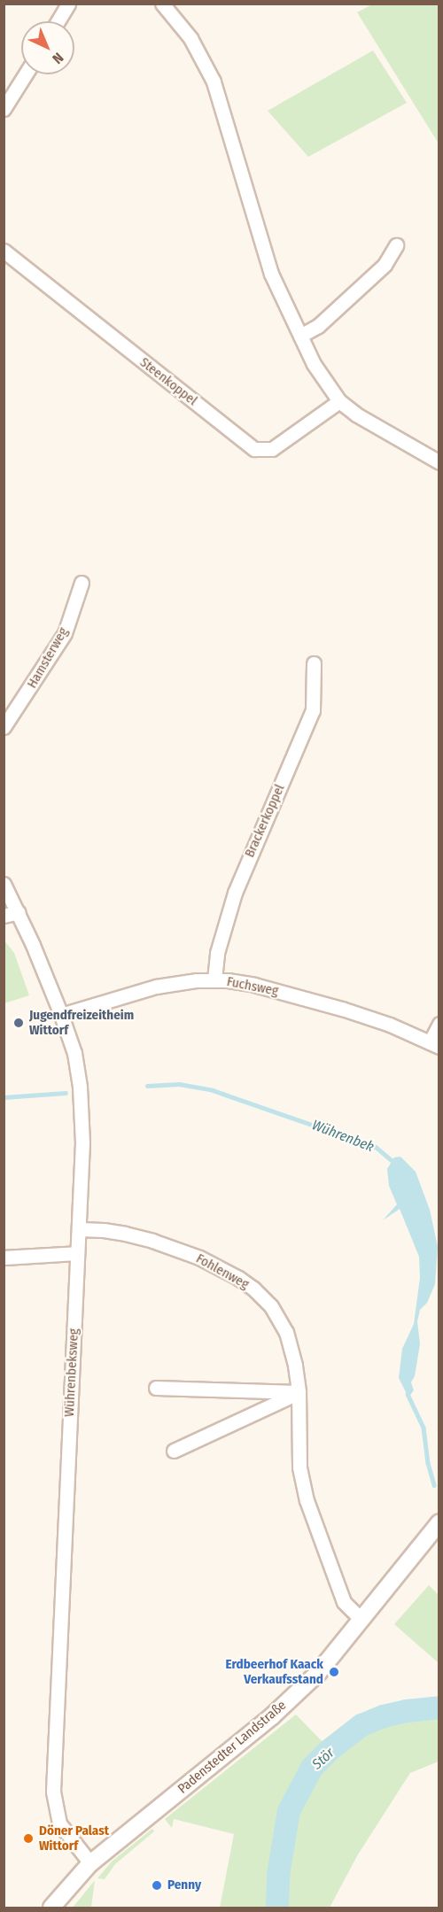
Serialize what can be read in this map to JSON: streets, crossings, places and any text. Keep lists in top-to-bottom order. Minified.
{"streets":{"street":["Steenkoppel","Hamsterweg","Brackerkoppel","Fuchsweg","Fohlenweg","Wührenbeksweg","Padenstedter Landstraße"]},"crossings":[["Brackerkoppel","Fuchsweg"],["Fuchsweg","Wührenbeksweg"],["Fohlenweg","Wührenbeksweg"],["Fohlenweg","Padenstedter Landstraße"],["Wührenbeksweg","Padenstedter Landstraße"]],"water":["Wührenbek","Stör"],"places":["Jugendfreizeitheim Wittorf","Erdbeerhof Kaack Verkaufsstand","Döner Palast Wittorf","Penny"],"north":"bottom right"}
